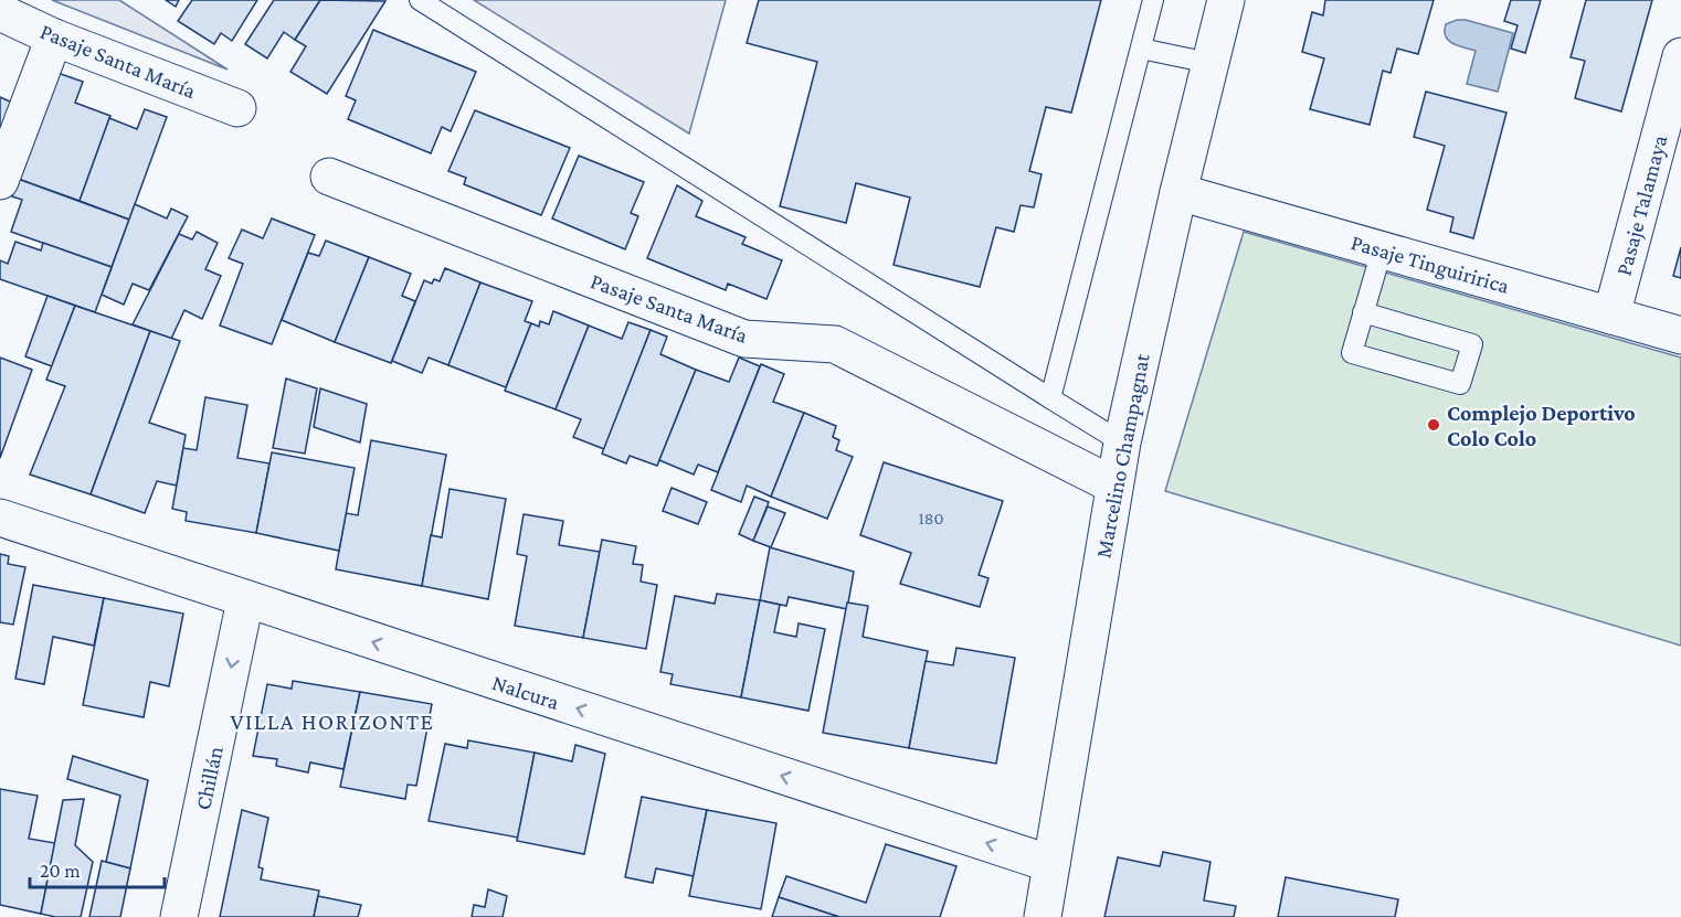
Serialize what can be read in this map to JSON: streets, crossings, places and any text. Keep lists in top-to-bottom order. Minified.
{"streets":{"street":["Pasaje Santa María","Pasaje Talamaya","Pasaje Tinguiririca","Marcelino Champagnat","Nalcura","Chillán"]},"crossings":[["Pasaje Santa María","Marcelino Champagnat"],["Pasaje Talamaya","Pasaje Tinguiririca"],["Pasaje Tinguiririca","Marcelino Champagnat"],["Marcelino Champagnat","Nalcura"],["Nalcura","Chillán"]],"one_way":["Nalcura","Chillán"],"districts":["VILLA HORIZONTE"],"places":["Complejo Deportivo Colo Colo"],"house_numbers":["180"],"scale_bar":"20 m"}
